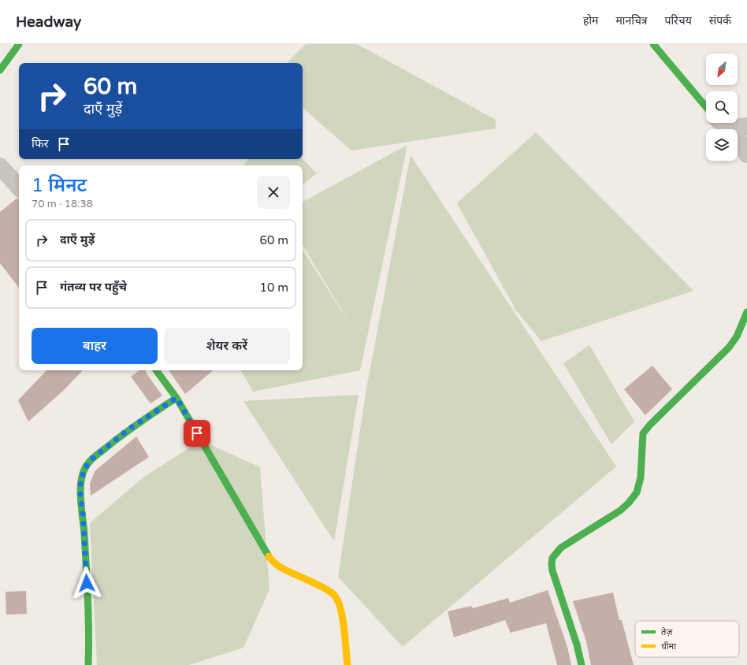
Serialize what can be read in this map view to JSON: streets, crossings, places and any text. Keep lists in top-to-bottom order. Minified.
{"legend":["तेज़","धीमा"],"north":"bottom left","page":{"header":"Headway","nav":["होम","मानचित्र","परिचय","संपर्क"],"turn":["60 m","दाएँ मुड़ें"],"then":"फिर","heading":["1 मिनट","70 m · 18:38"],"list":[{"name":"दाएँ मुड़ें","value":"60 m"},{"name":"गंतव्य पर पहुँचे","value":"10 m"}],"buttons":["बाहर","शेयर करें"]}}
